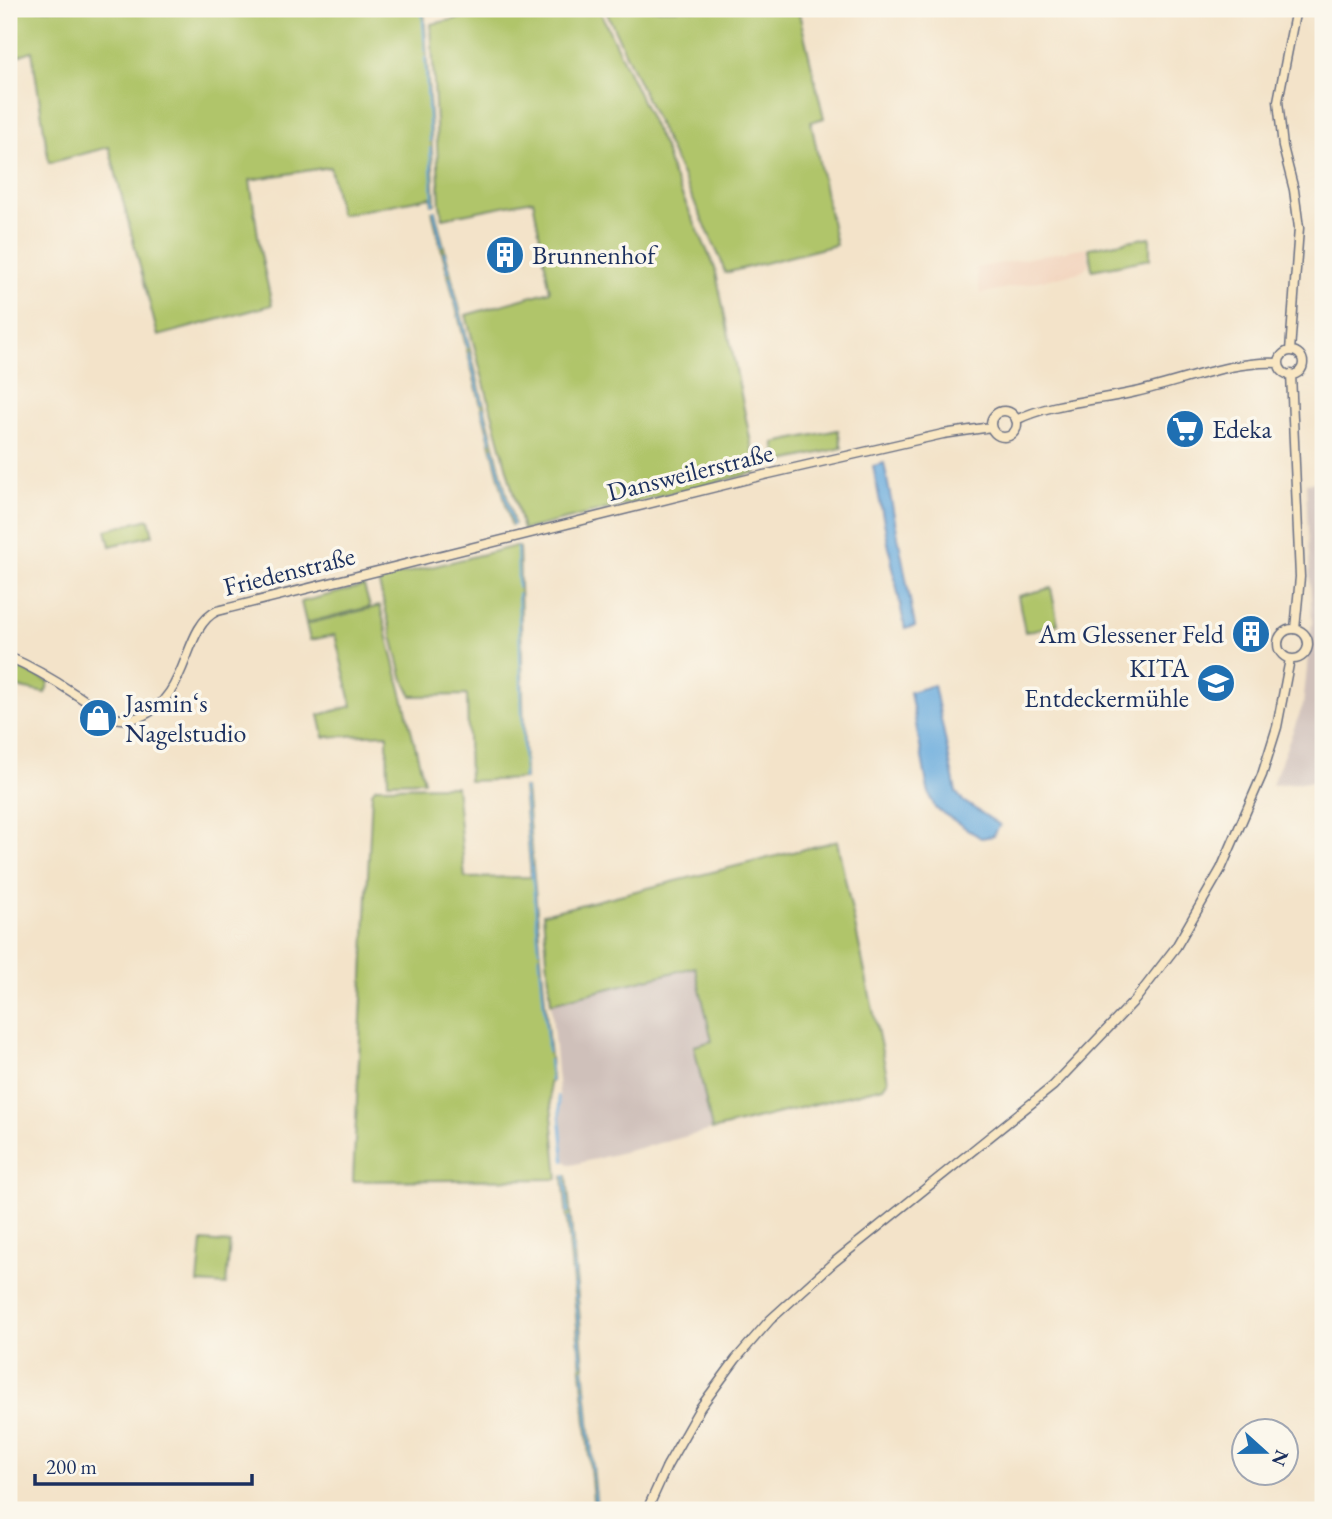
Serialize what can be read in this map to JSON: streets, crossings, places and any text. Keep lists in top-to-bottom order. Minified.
{"streets":{"main road":["Dansweilerstraße","Friedenstraße"]},"crossings":[["Dansweilerstraße","Friedenstraße"]],"places":{"building":["Brunnenhof","Am Glessener Feld"],"supermarket":["Edeka"],"school or university":["KITA Entdeckermühle"],"shop":["Jasmin‘s Nagelstudio"]},"scale_bar":"200 m","north":"right"}
